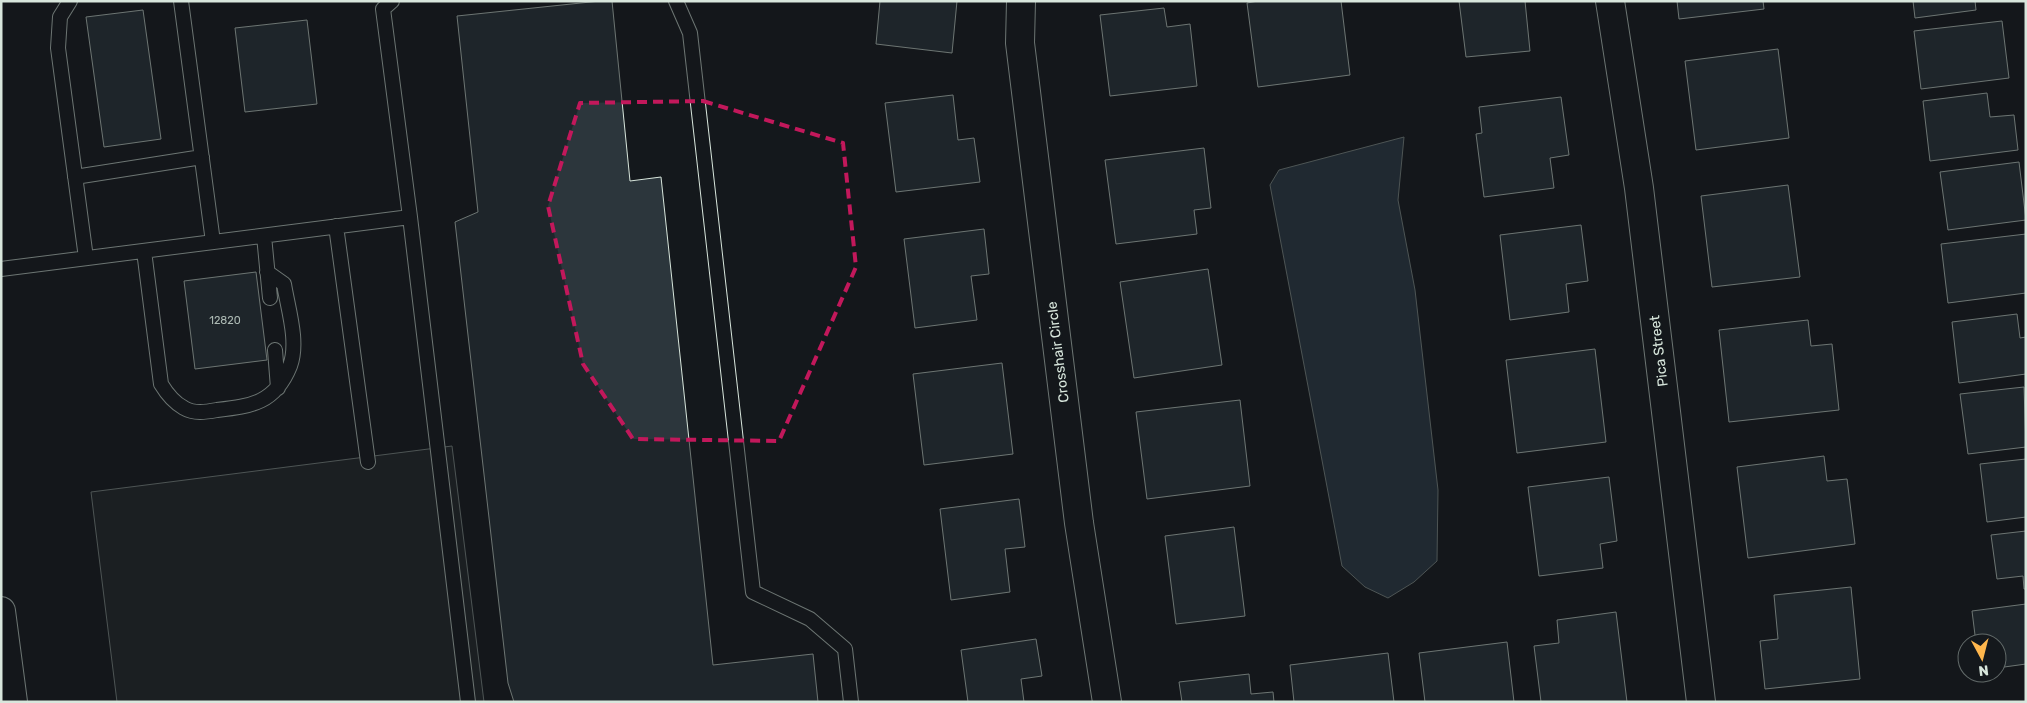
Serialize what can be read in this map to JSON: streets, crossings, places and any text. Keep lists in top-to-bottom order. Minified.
{"streets":{"street":["Pica Street","Crosshair Circle"]},"house_numbers":["12820"],"north":"bottom"}
